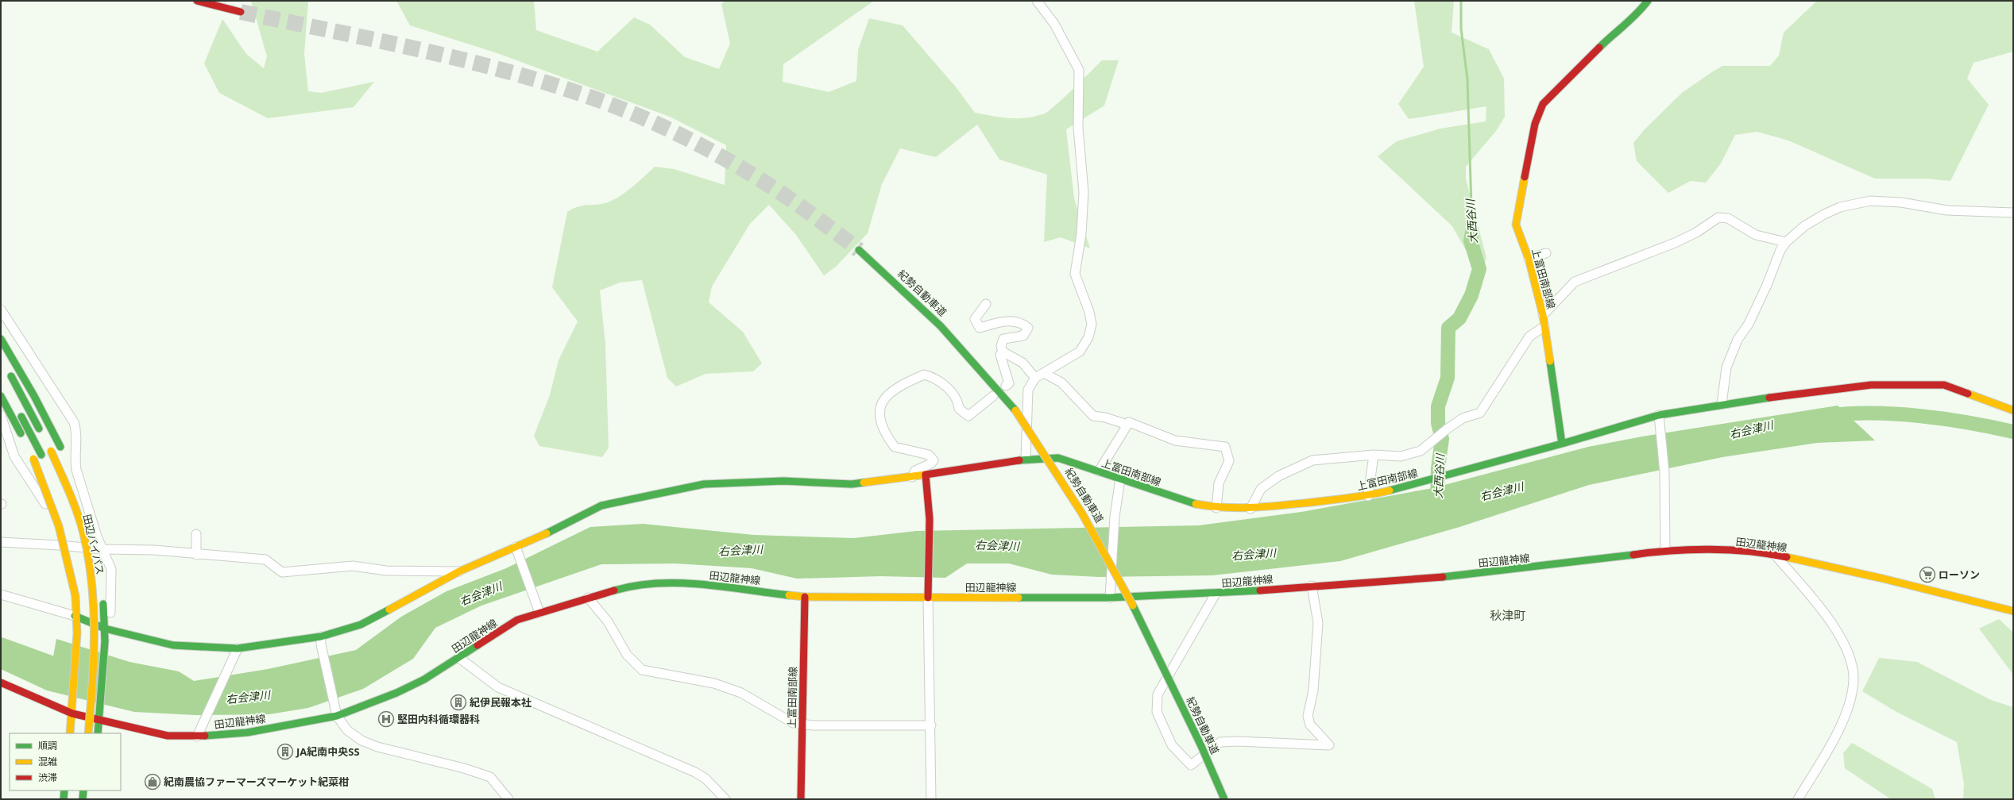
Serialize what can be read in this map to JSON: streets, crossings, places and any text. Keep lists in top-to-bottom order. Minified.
{"streets":{"main road":["上富田南部線","紀勢自動車道","田辺バイパス","田辺龍神線"]},"crossings":[["上富田南部線","田辺龍神線"]],"districts":["秋津町"],"water":["大西谷川","右会津川"],"places":{"supermarket":["ローソン"],"building":["紀伊民報本社","JA紀南中央SS"],"hospital":["堅田内科循環器科"],"shop":["紀南農協ファーマーズマーケット紀菜柑"]},"legend":["順調","混雑","渋滞"]}
